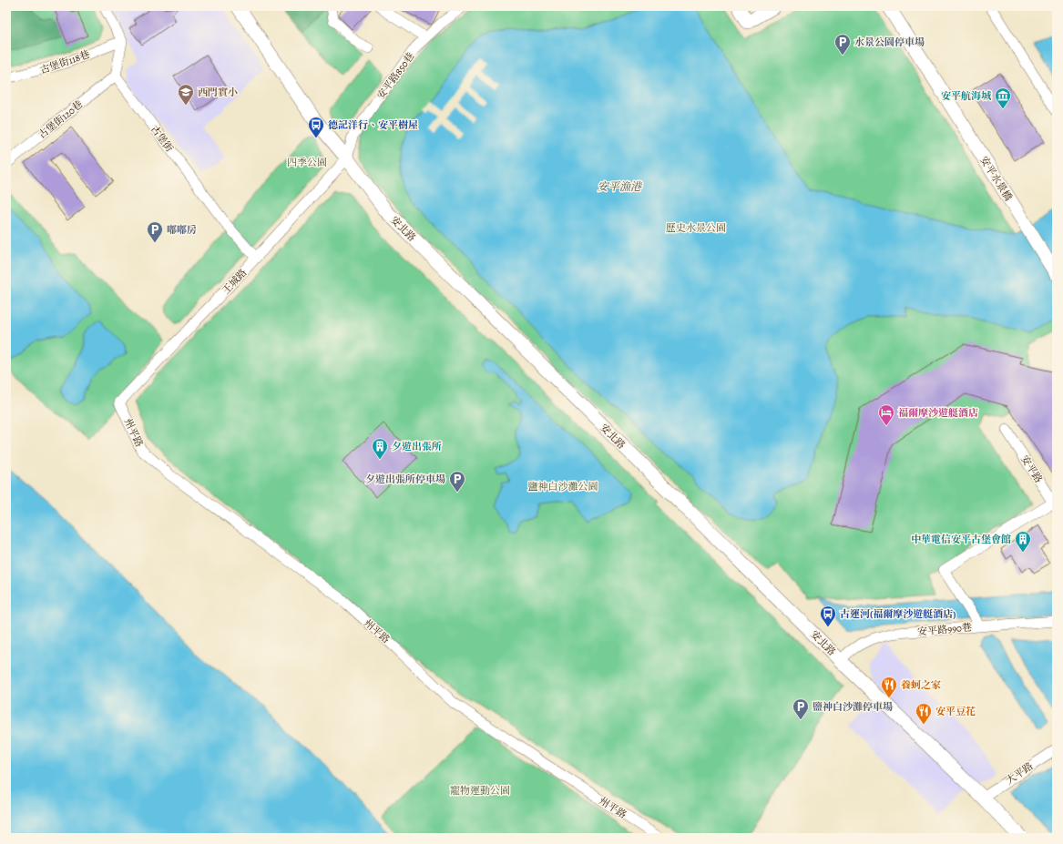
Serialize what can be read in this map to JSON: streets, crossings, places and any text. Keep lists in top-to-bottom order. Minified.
{"streets":{"street":["古堡街118巷","安平路850巷","古堡街120巷","古堡街","安平水景橋","安北路","王城路","州平路","安平路","安平路990巷","大平路"]},"crossings":[["安平路850巷","安北路"],["安平路850巷","王城路"],["古堡街120巷","古堡街"],["古堡街","王城路"],["安北路","王城路"],["安北路","安平路990巷"],["安北路","大平路"],["王城路","州平路"]],"water":["安平漁港"],"parks":["四季公園","歷史水景公園","鹽神白沙灘公園","寵物運動公園"],"places":{"parking":["水景公園停車場","嘟嘟房","夕遊出張所停車場","鹽神白沙灘停車場"],"school or university":["西門實小"],"museum":["安平航海城"],"bus stop":["德記洋行、安平樹屋","古運河(福爾摩沙遊艇酒店)"],"hotel":["福爾摩沙遊艇酒店"],"building":["夕遊出張所","中華電信安平古堡會館"],"restaurant":["養蚵之家","安平豆花"]}}
